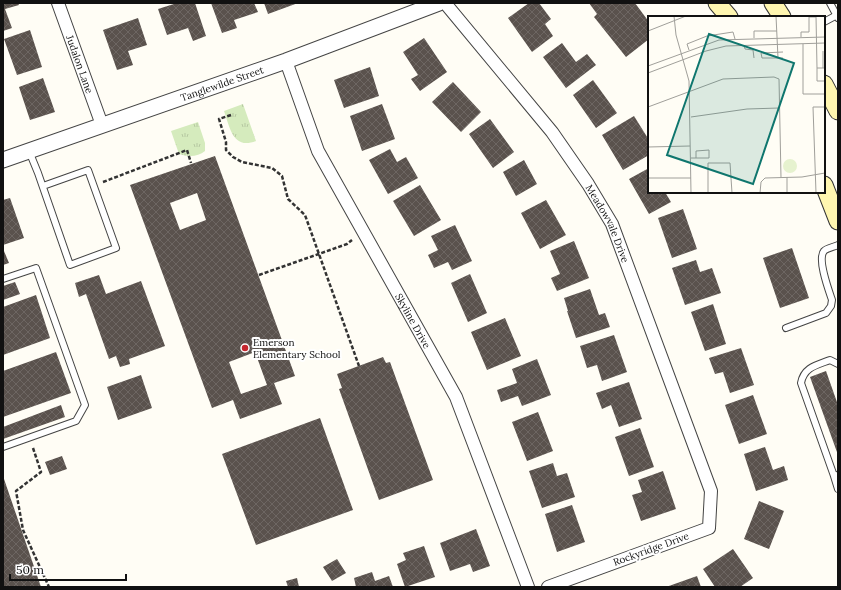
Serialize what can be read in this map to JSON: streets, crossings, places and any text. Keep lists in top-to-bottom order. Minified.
{"streets":{"street":["Judalon Lane","Tanglewilde Street","Meadowvale Drive","Skyline Drive","Rockyridge Drive"]},"crossings":[["Judalon Lane","Tanglewilde Street"],["Tanglewilde Street","Skyline Drive"],["Meadowvale Drive","Rockyridge Drive"]],"places":["Emerson Elementary School"],"scale_bar":"50 m"}
